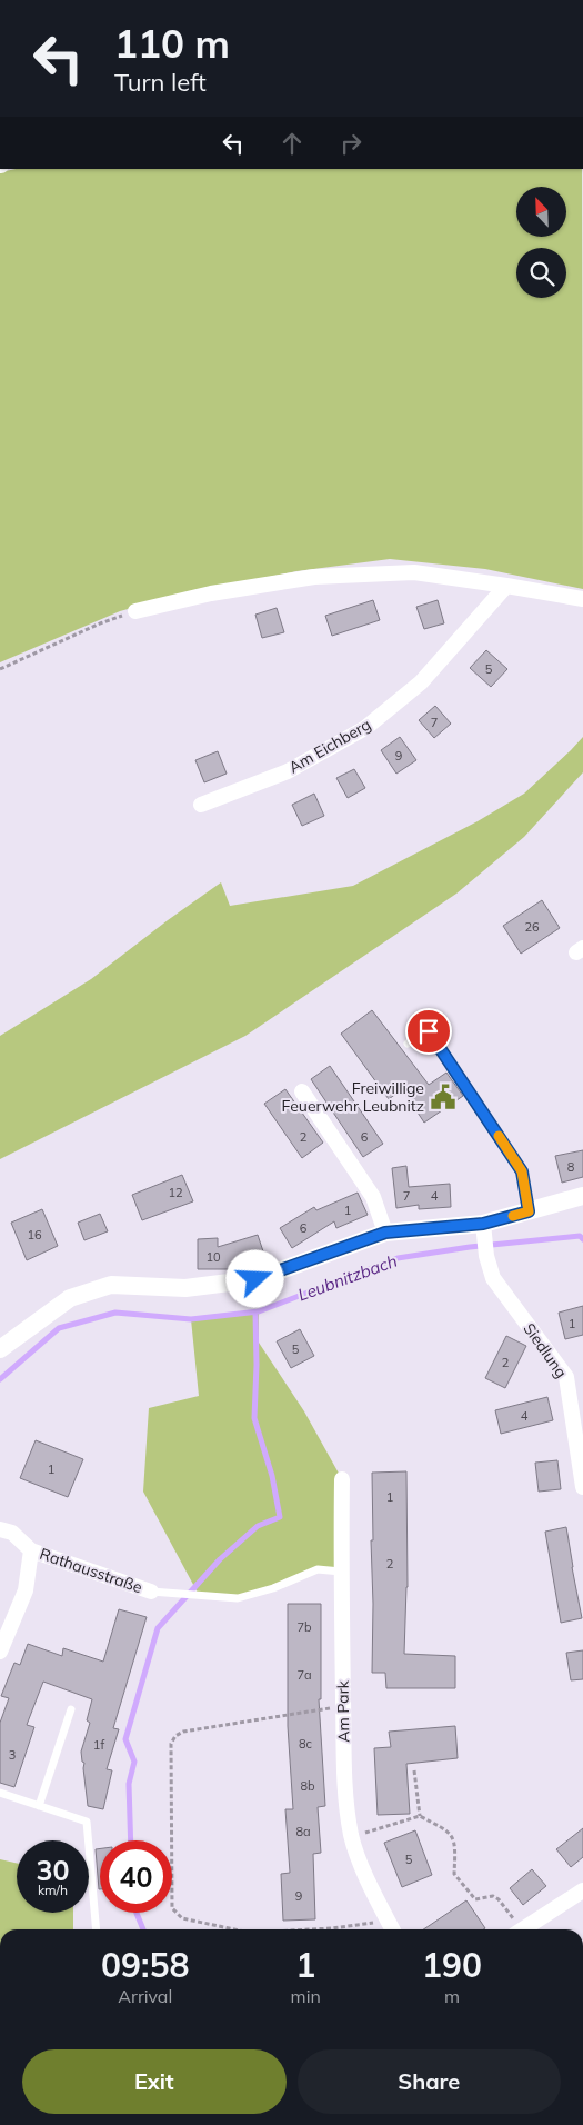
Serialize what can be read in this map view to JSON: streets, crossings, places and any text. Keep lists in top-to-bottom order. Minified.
{"streets":{"street":["Am Eichberg","Siedlung","Rathausstraße","Am Park"]},"water":["Leubnitzbach"],"places":{"public building":["Freiwillige Feuerwehr Leubnitz"]},"house_numbers":["5","7","9","26","2","6","8","12","7","4","1","6","16","10","1","5","2","4","1","1","2","7b","7a","8c","1f","3","8b","8a","5","9"],"north":"top left","page":{"turn":["110 m","Turn left"],"speed":"30 km/h","limit":"40","eta":["09:58","Arrival","1","min","190","m"],"buttons":["Exit","Share"]}}
